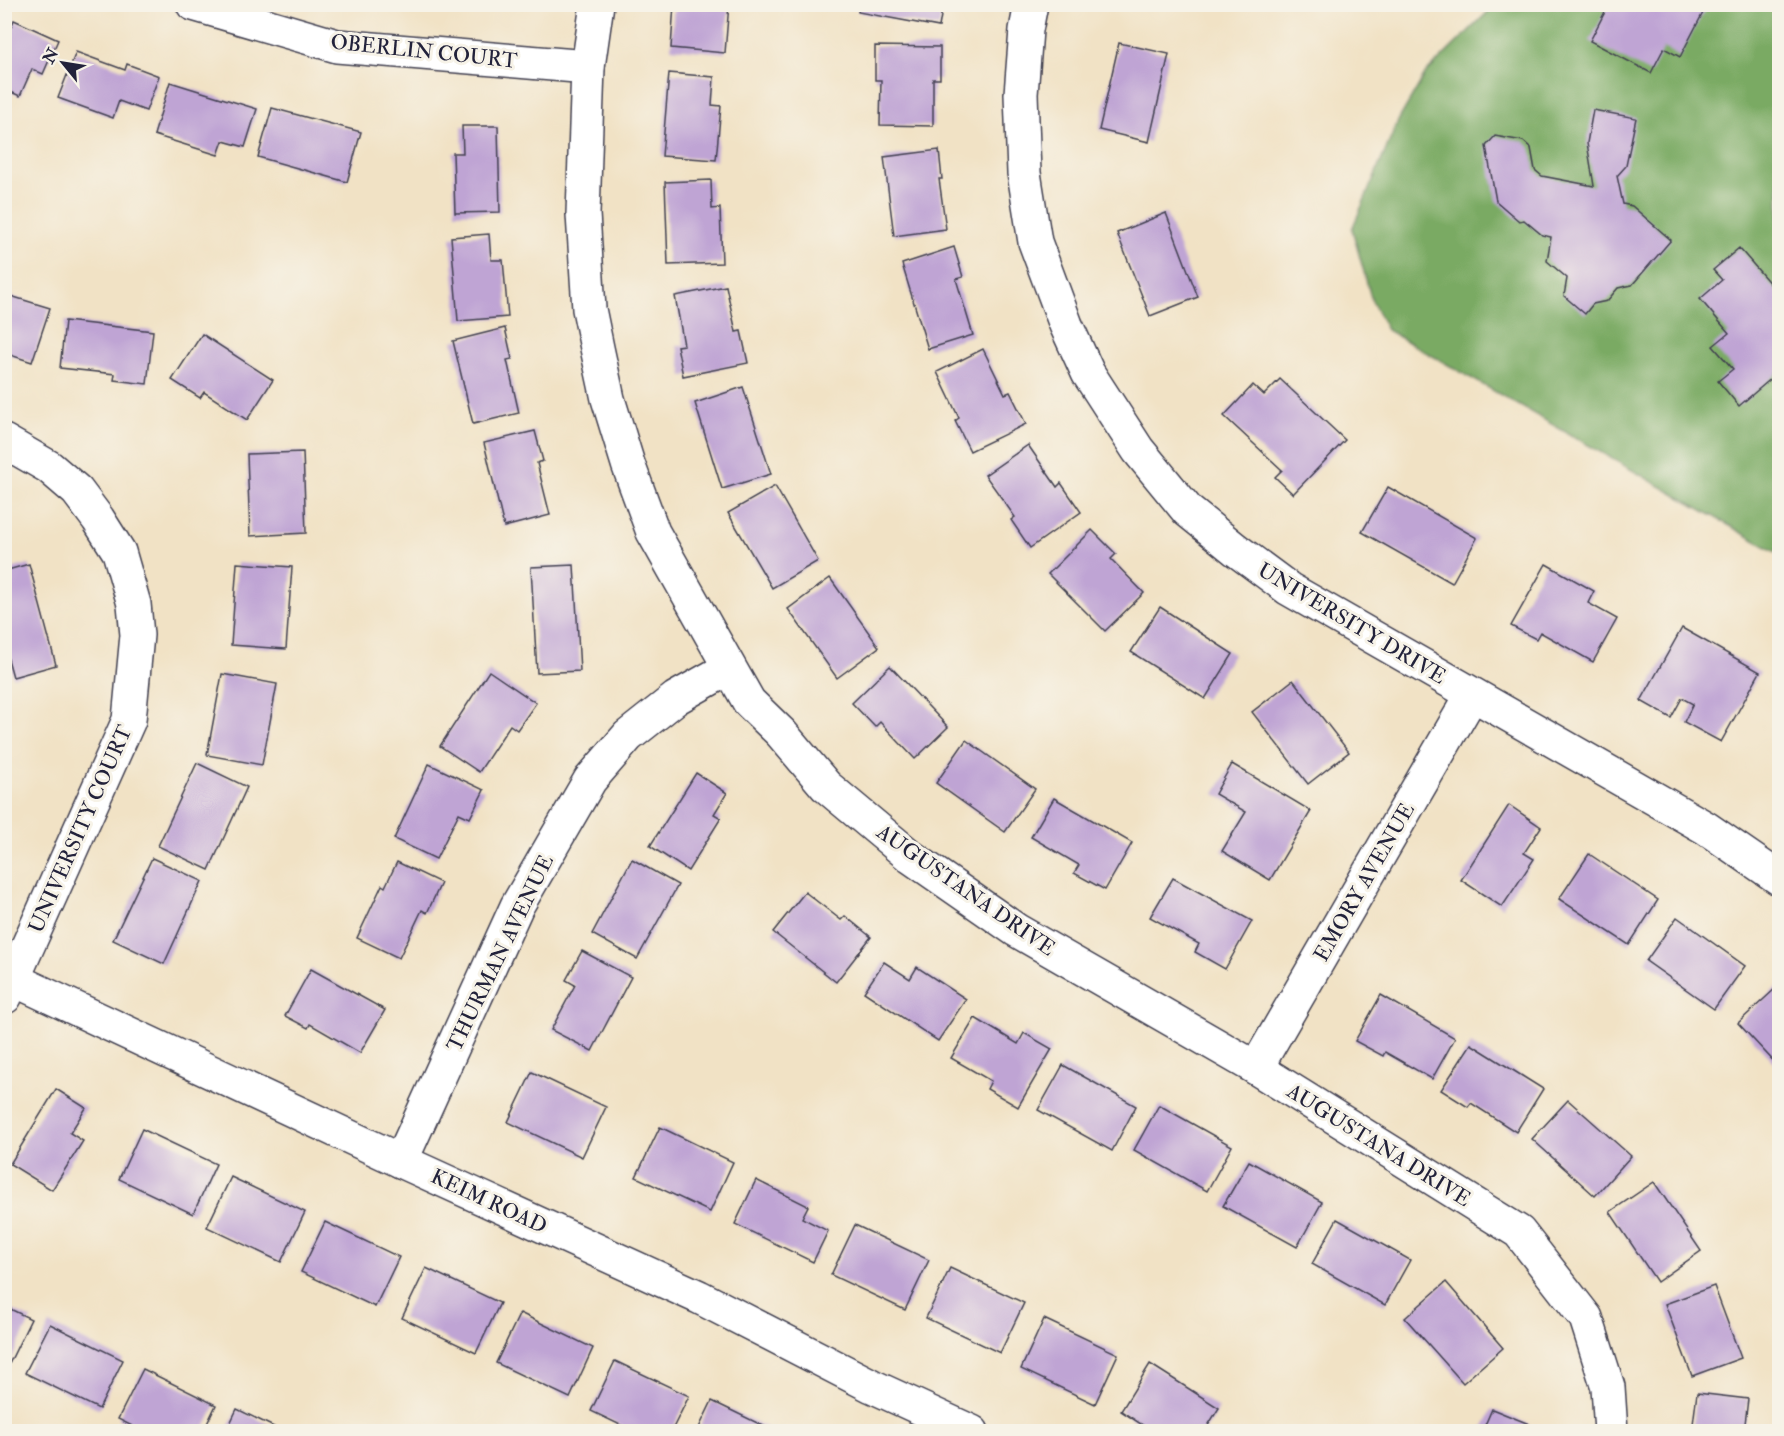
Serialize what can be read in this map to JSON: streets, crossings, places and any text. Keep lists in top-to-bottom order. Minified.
{"streets":{"street":["OBERLIN COURT","UNIVERSITY DRIVE","UNIVERSITY COURT","EMORY AVENUE","AUGUSTANA DRIVE","THURMAN AVENUE","KEIM ROAD"]},"crossings":[["OBERLIN COURT","AUGUSTANA DRIVE"],["UNIVERSITY DRIVE","EMORY AVENUE"],["UNIVERSITY COURT","KEIM ROAD"],["EMORY AVENUE","AUGUSTANA DRIVE"],["AUGUSTANA DRIVE","THURMAN AVENUE"],["THURMAN AVENUE","KEIM ROAD"]],"north":"top left"}
